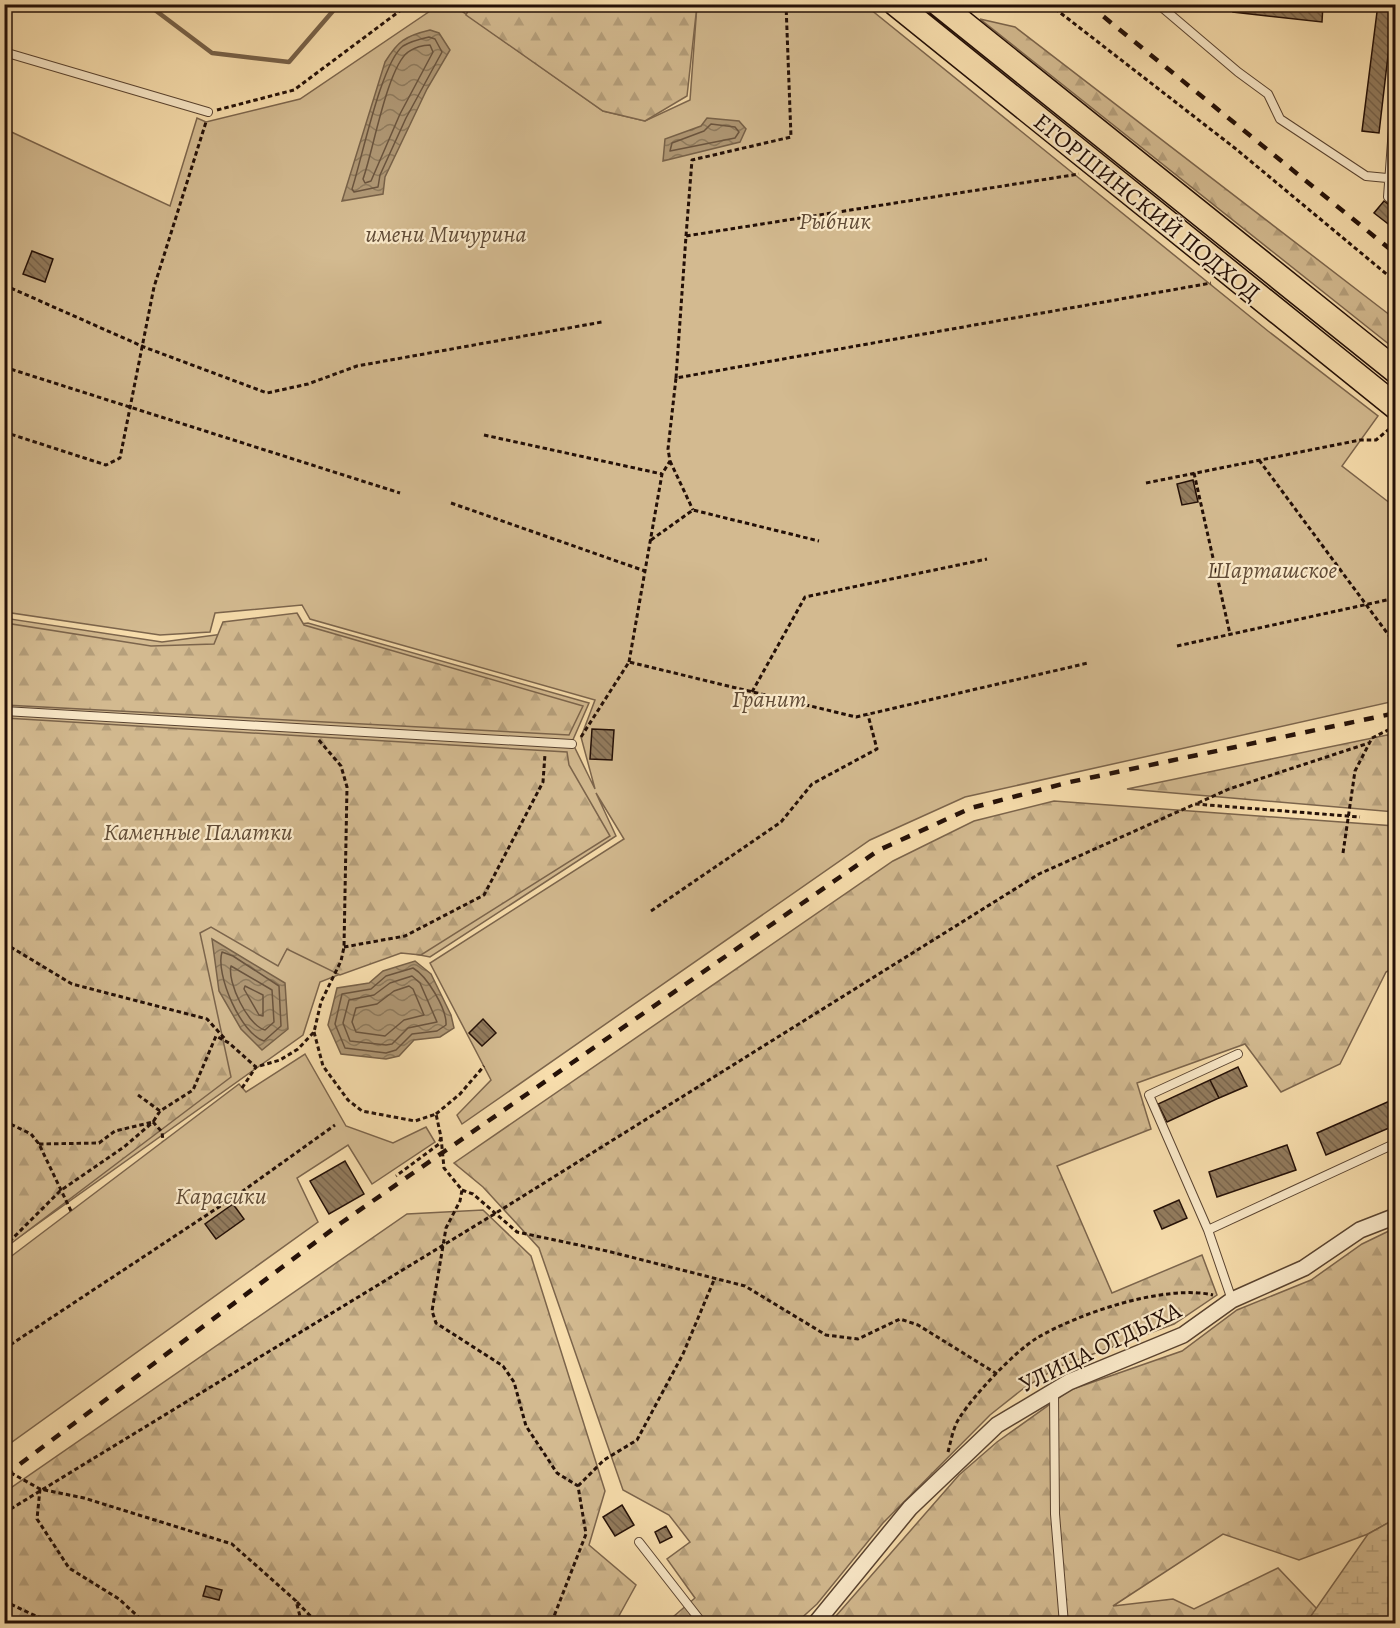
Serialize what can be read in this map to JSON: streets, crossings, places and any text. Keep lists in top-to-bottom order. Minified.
{"streets":{"main road":["ЕГОРШИНСКИЙ ПОДХОД"],"street":["УЛИЦА ОТДЫХА"]},"parks":["Рыбник","имени Мичурина","Шарташское","Гранит","Каменные Палатки","Карасики"]}
